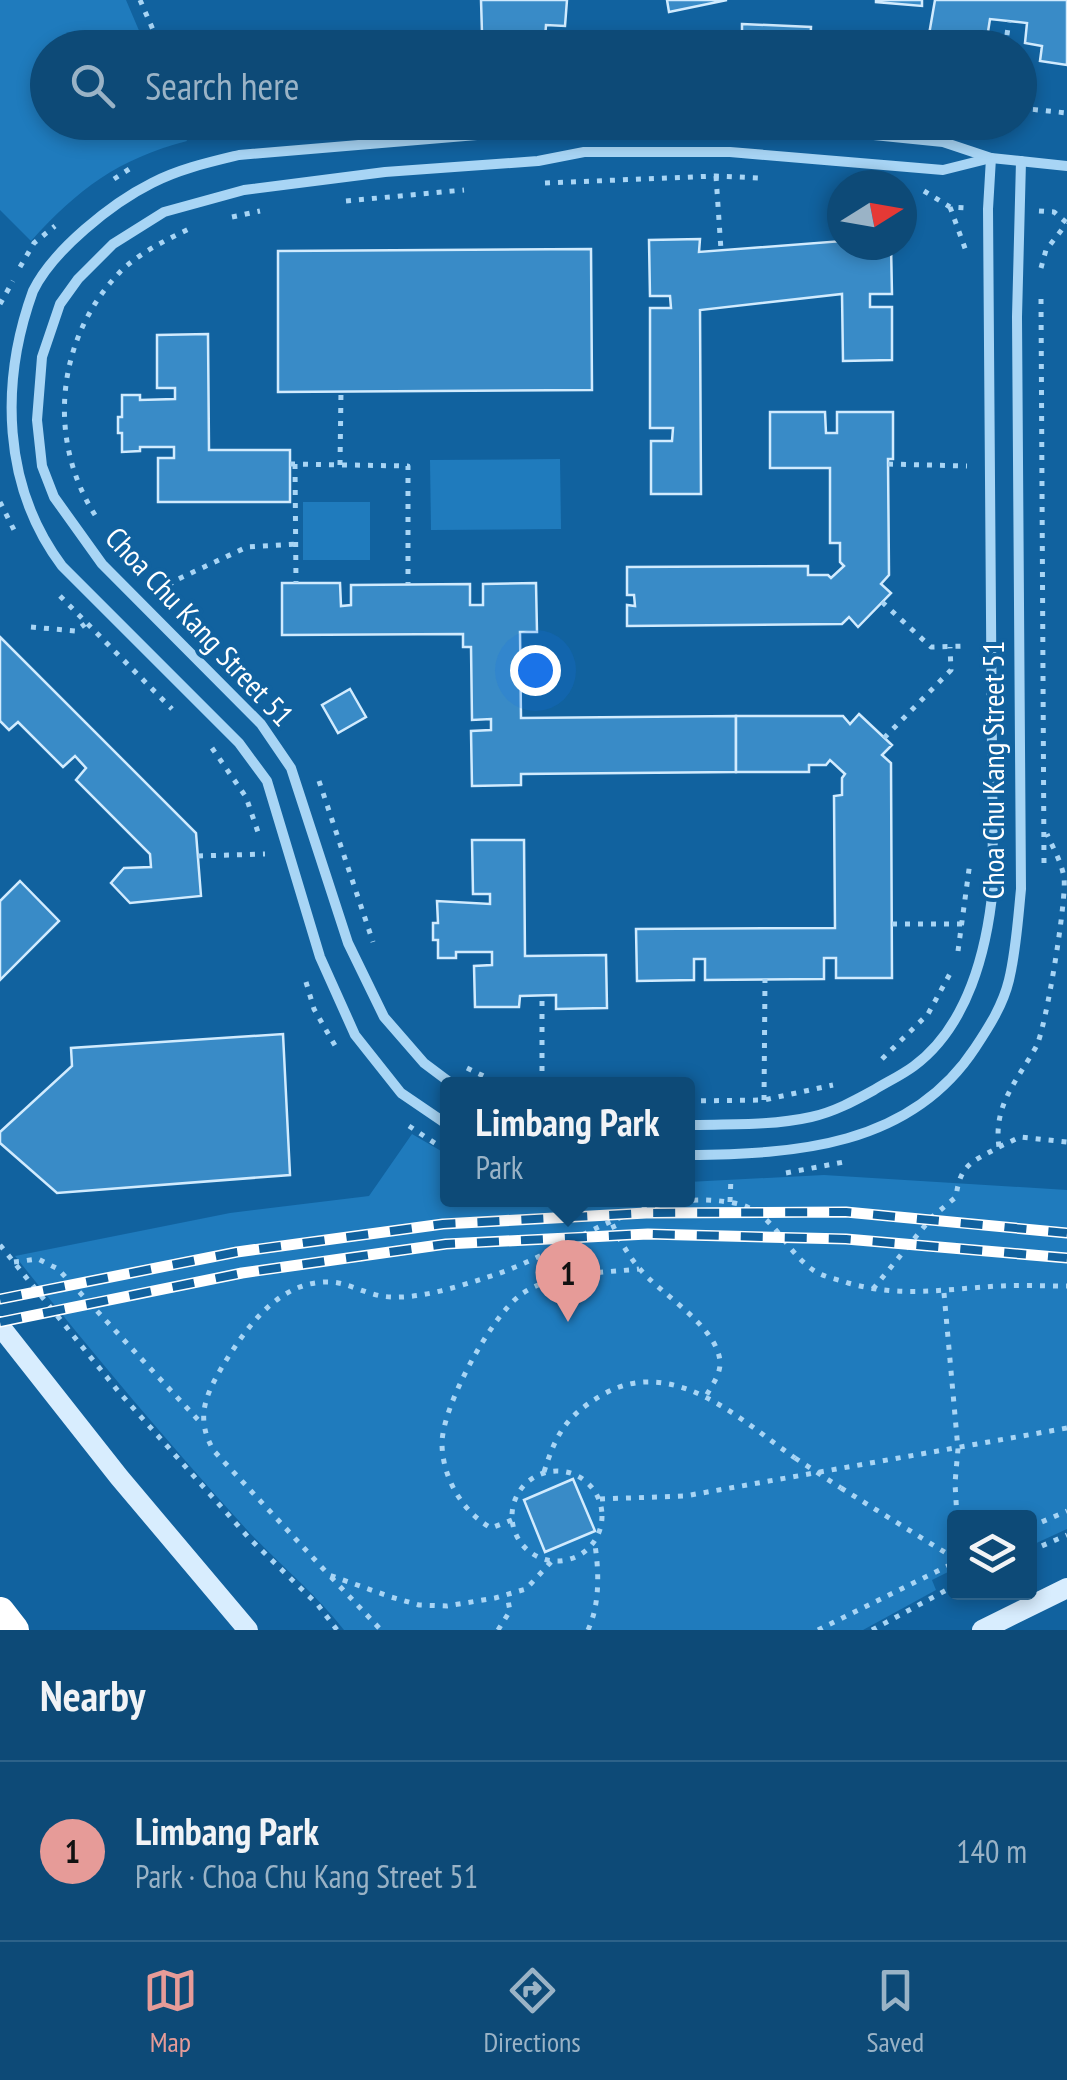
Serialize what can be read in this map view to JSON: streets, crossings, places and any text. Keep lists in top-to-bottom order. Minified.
{"streets":{"street":["Choa Chu Kang Street 51"]},"north":"right","page":{"search":"Search here","popup":["Limbang Park","Park"],"pins":"1","heading":"Nearby","list":[{"mark":"1","name":"Limbang Park","note":"Park · Choa Chu Kang Street 51","value":"140 m"}],"nav":["Map","Directions","Saved"]}}
